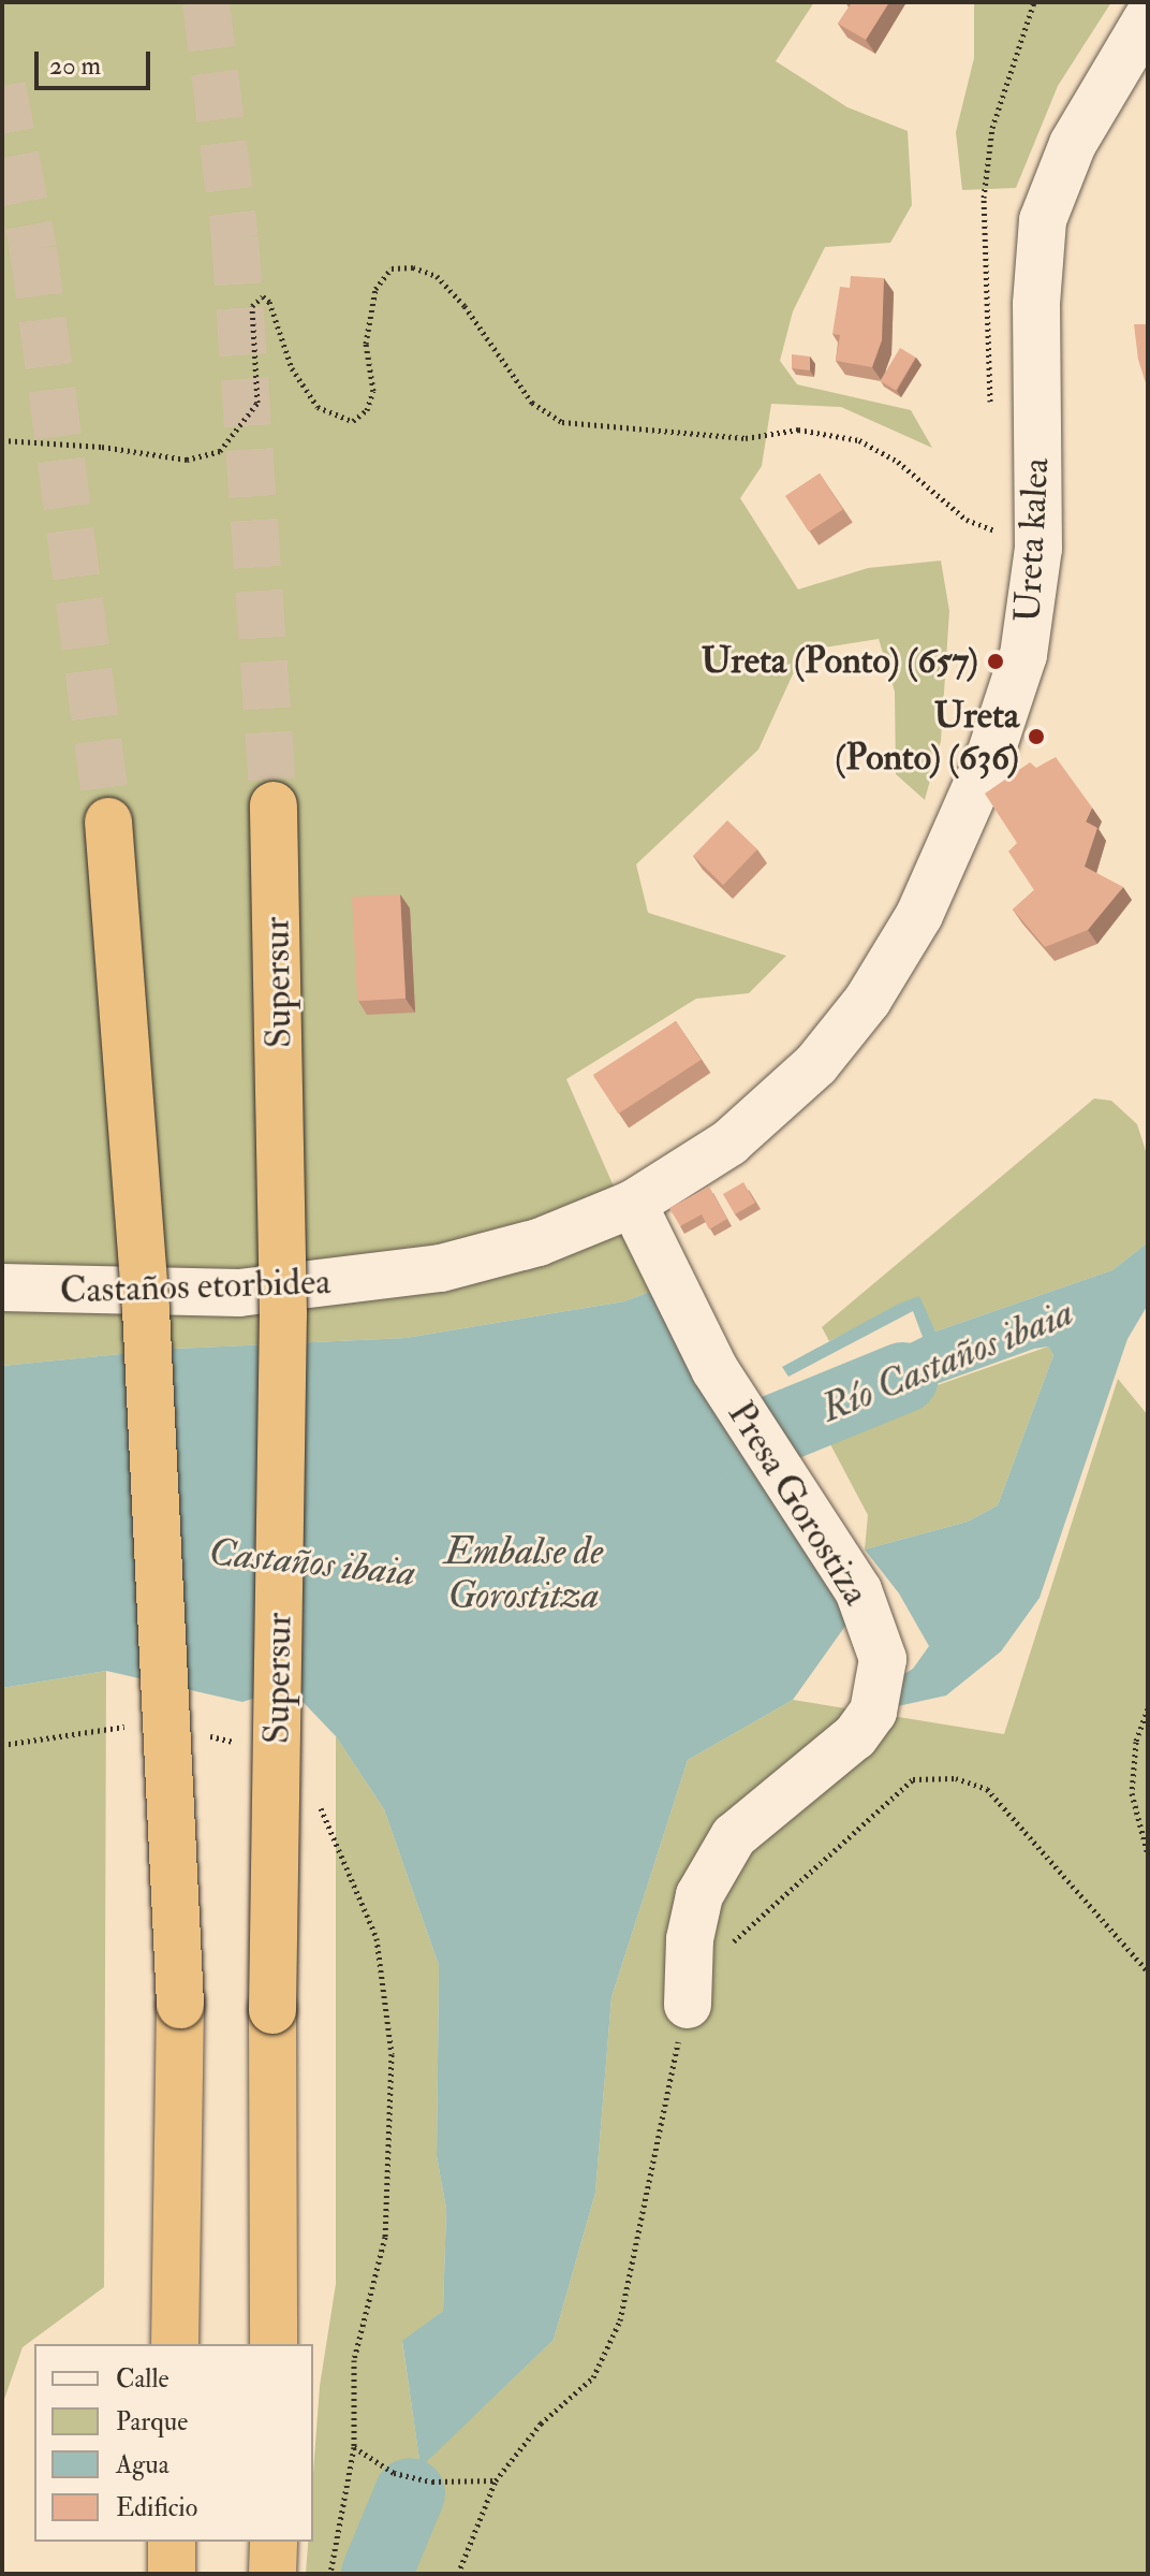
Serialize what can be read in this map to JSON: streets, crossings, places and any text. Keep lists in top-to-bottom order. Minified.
{"streets":{"highway":["Supersur"],"street":["Ureta kalea","Castaños etorbidea","Presa Gorostiza"]},"crossings":[["Ureta kalea","Castaños etorbidea"],["Ureta kalea","Presa Gorostiza"],["Castaños etorbidea","Presa Gorostiza"]],"water":["Río Castaños ibaia","Embalse de Gorostitza","Castaños ibaia"],"places":["Ureta (Ponto) (657)","Ureta (Ponto) (636)"],"legend":["Calle","Parque","Agua","Edificio"],"scale_bar":"20 m"}
